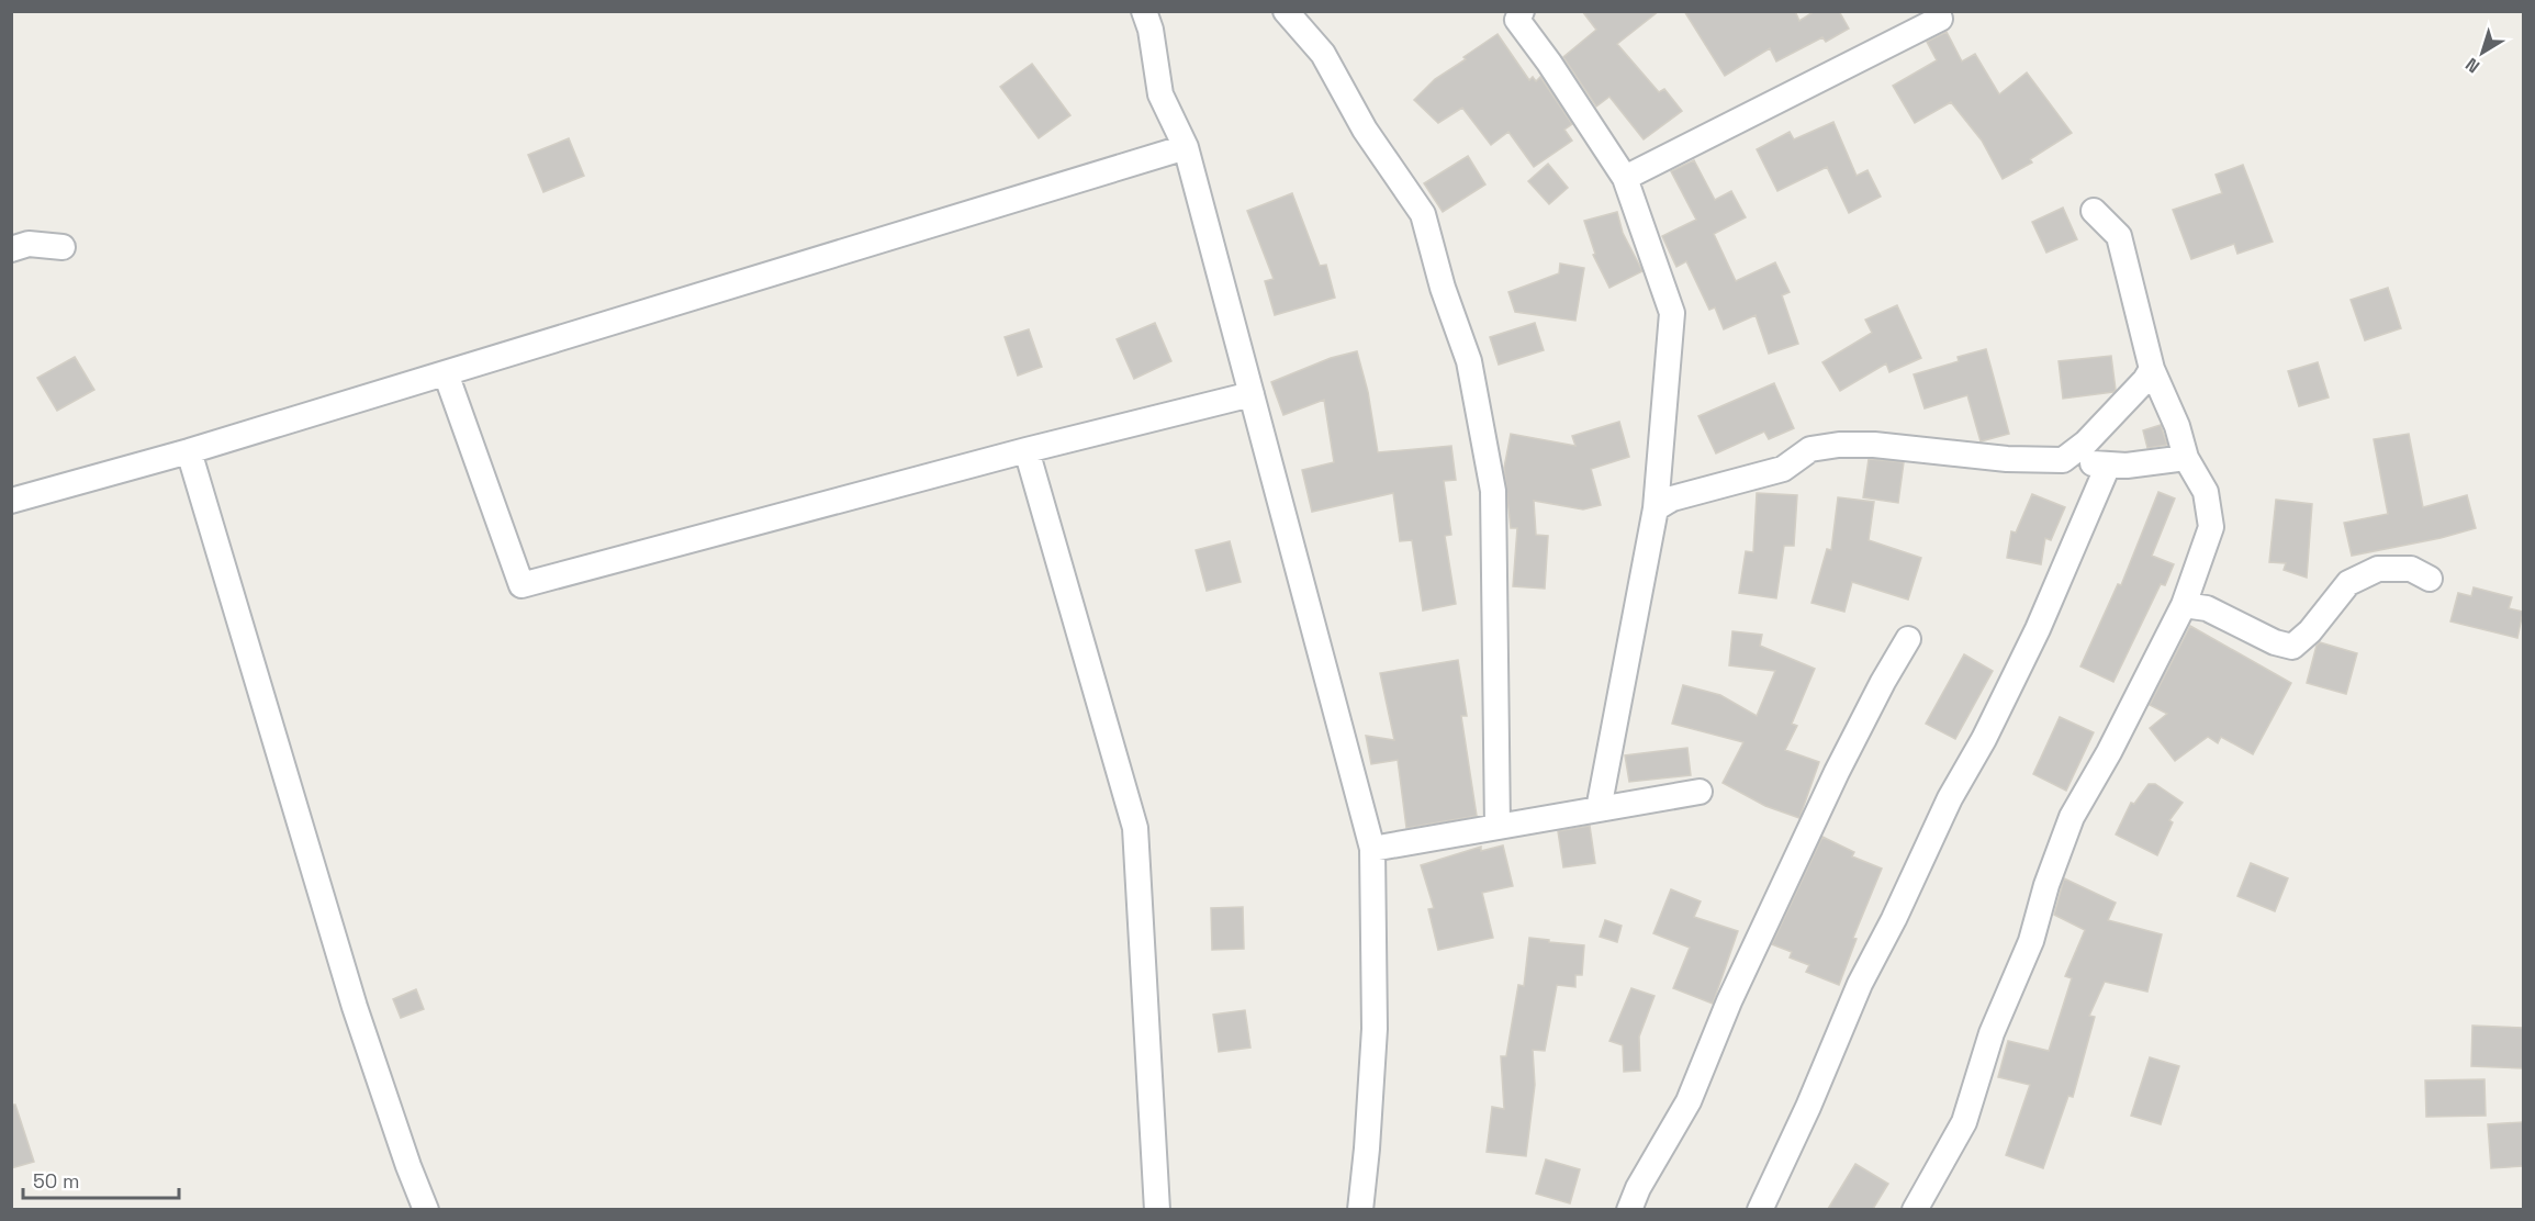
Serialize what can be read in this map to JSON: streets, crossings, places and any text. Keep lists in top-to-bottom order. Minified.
{"scale_bar":"50 m","north":"bottom left"}
